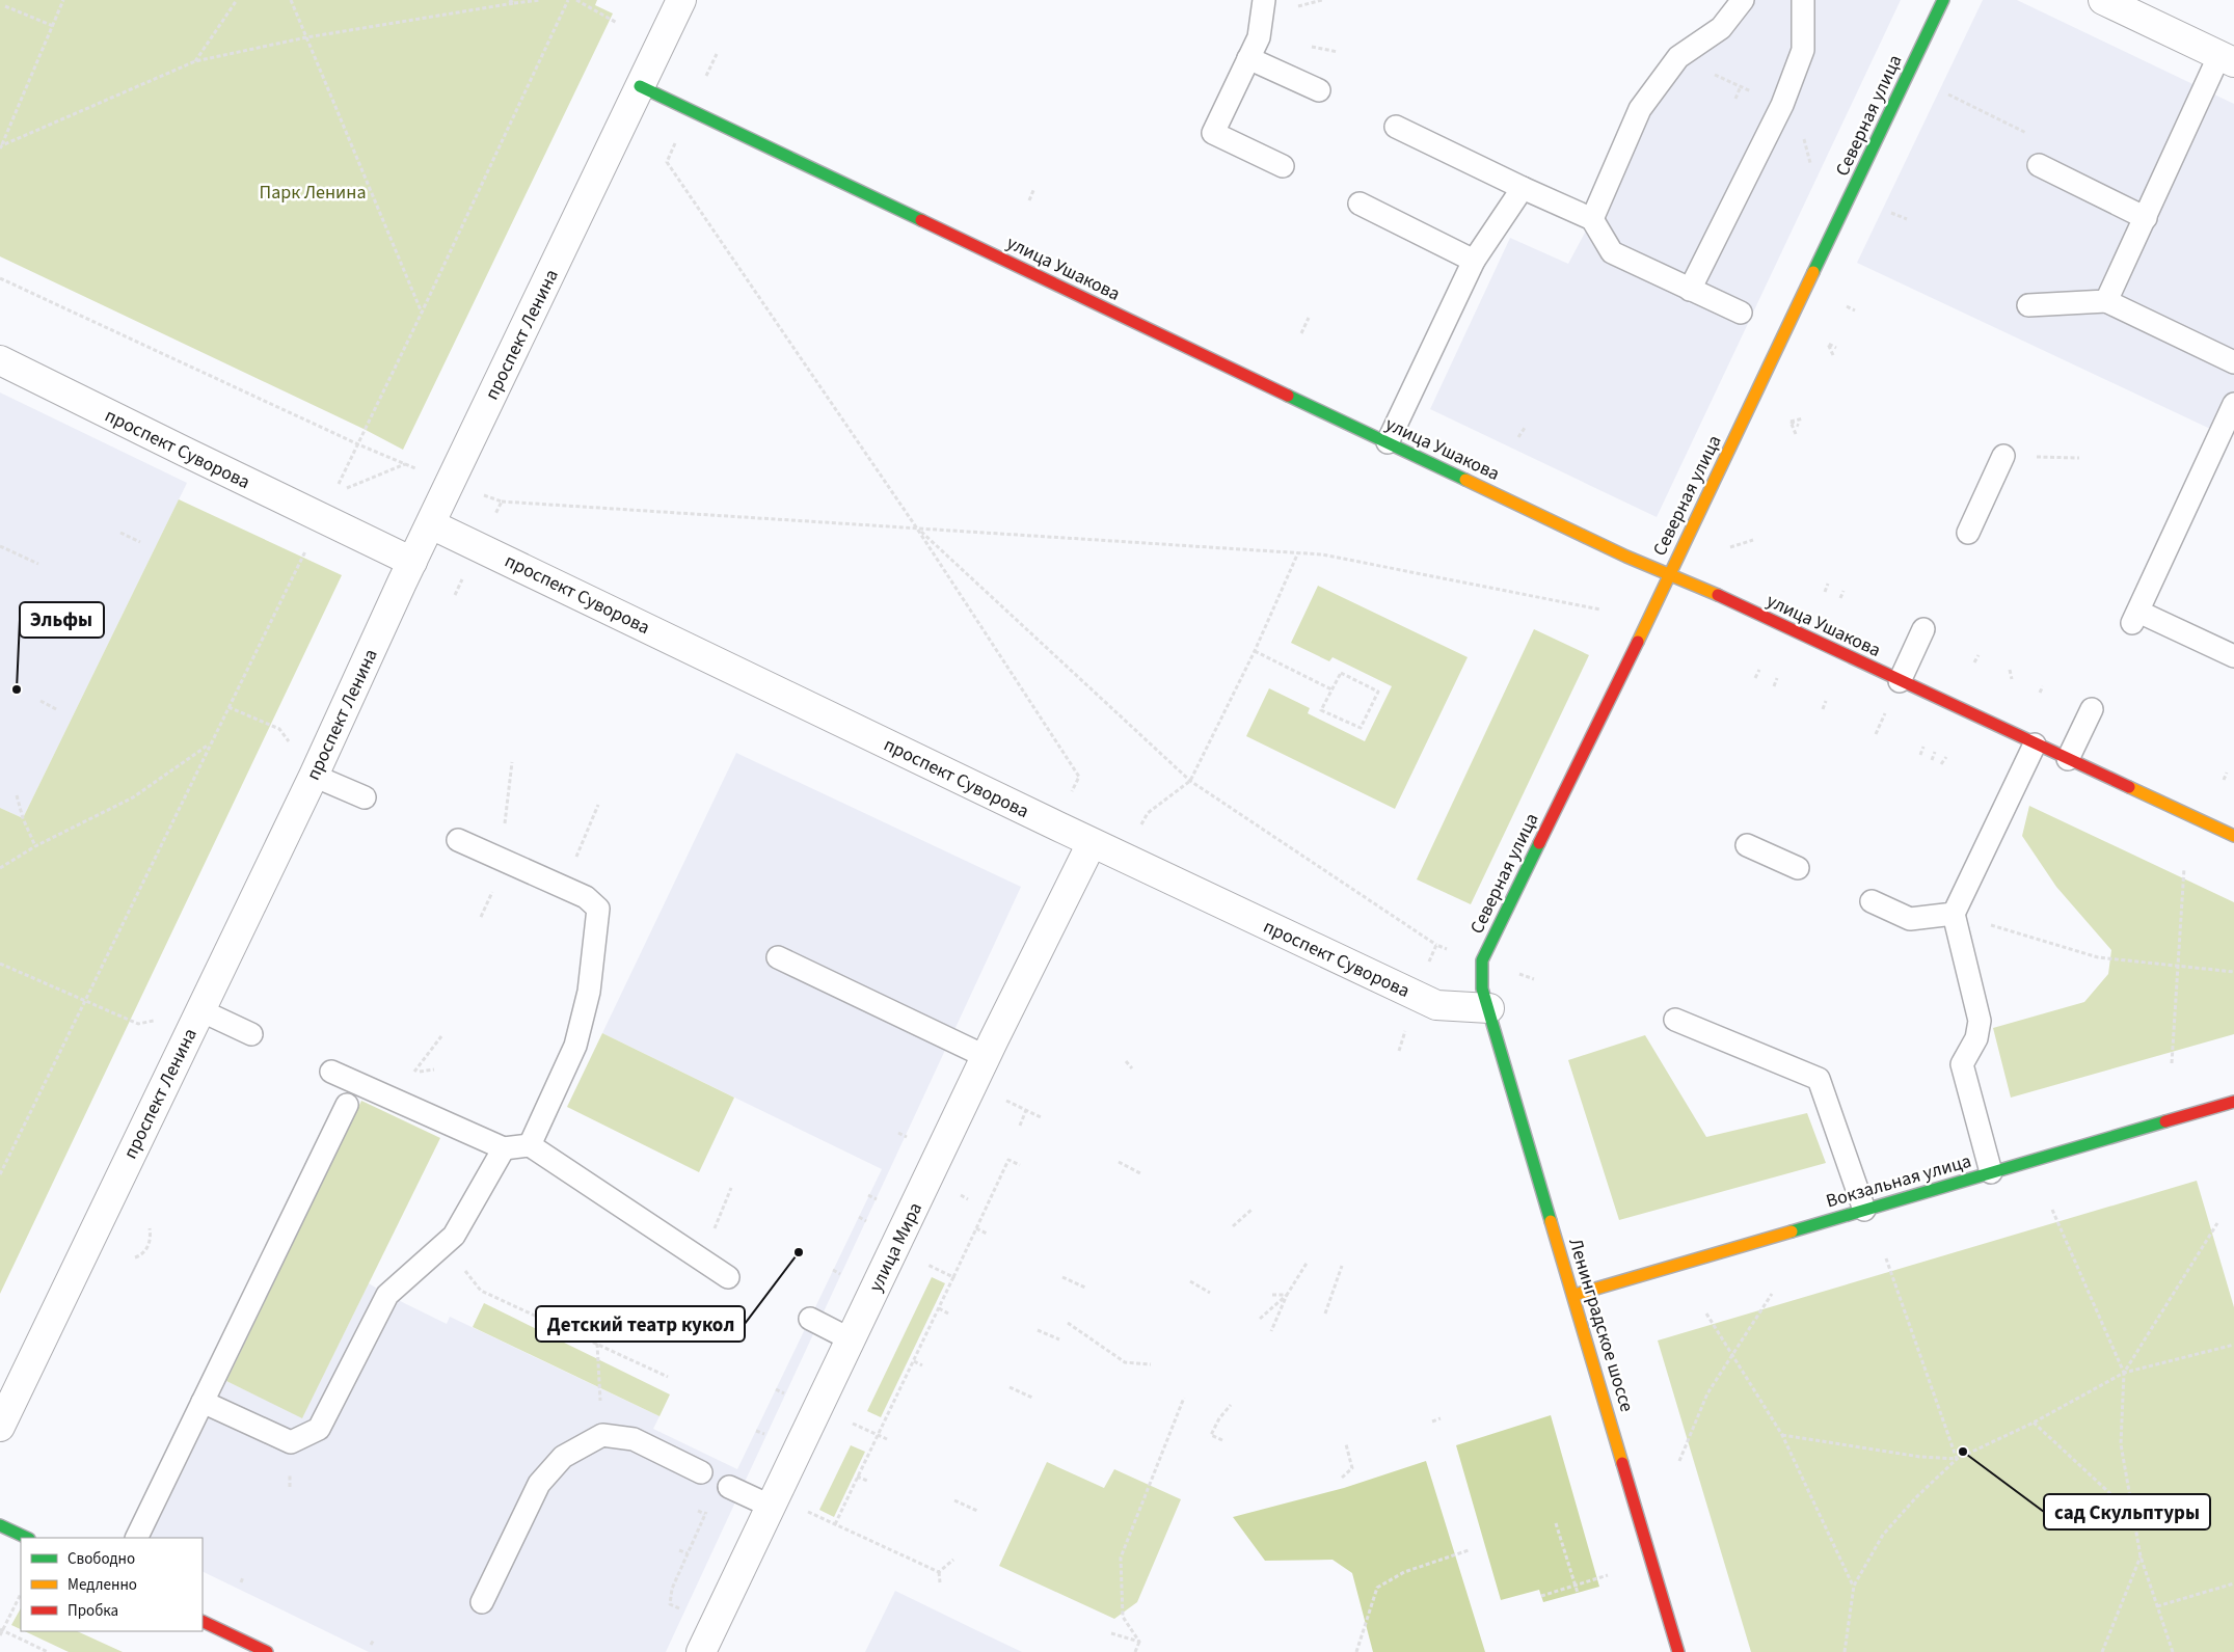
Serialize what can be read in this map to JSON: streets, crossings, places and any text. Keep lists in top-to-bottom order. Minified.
{"streets":{"street":["Северная улица","улица Ушакова","проспект Ленина","проспект Суворова","Вокзальная улица","улица Мира","Ленинградское шоссе"]},"crossings":[["Северная улица","улица Ушакова"],["Северная улица","проспект Суворова"],["Северная улица","Ленинградское шоссе"],["улица Ушакова","проспект Ленина"],["проспект Ленина","проспект Суворова"],["проспект Суворова","улица Мира"],["проспект Суворова","Ленинградское шоссе"],["Вокзальная улица","Ленинградское шоссе"]],"parks":["Парк Ленина"],"places":["Эльфы","Детский театр кукол","сад Скульптуры"],"legend":["Свободно","Медленно","Пробка"]}
